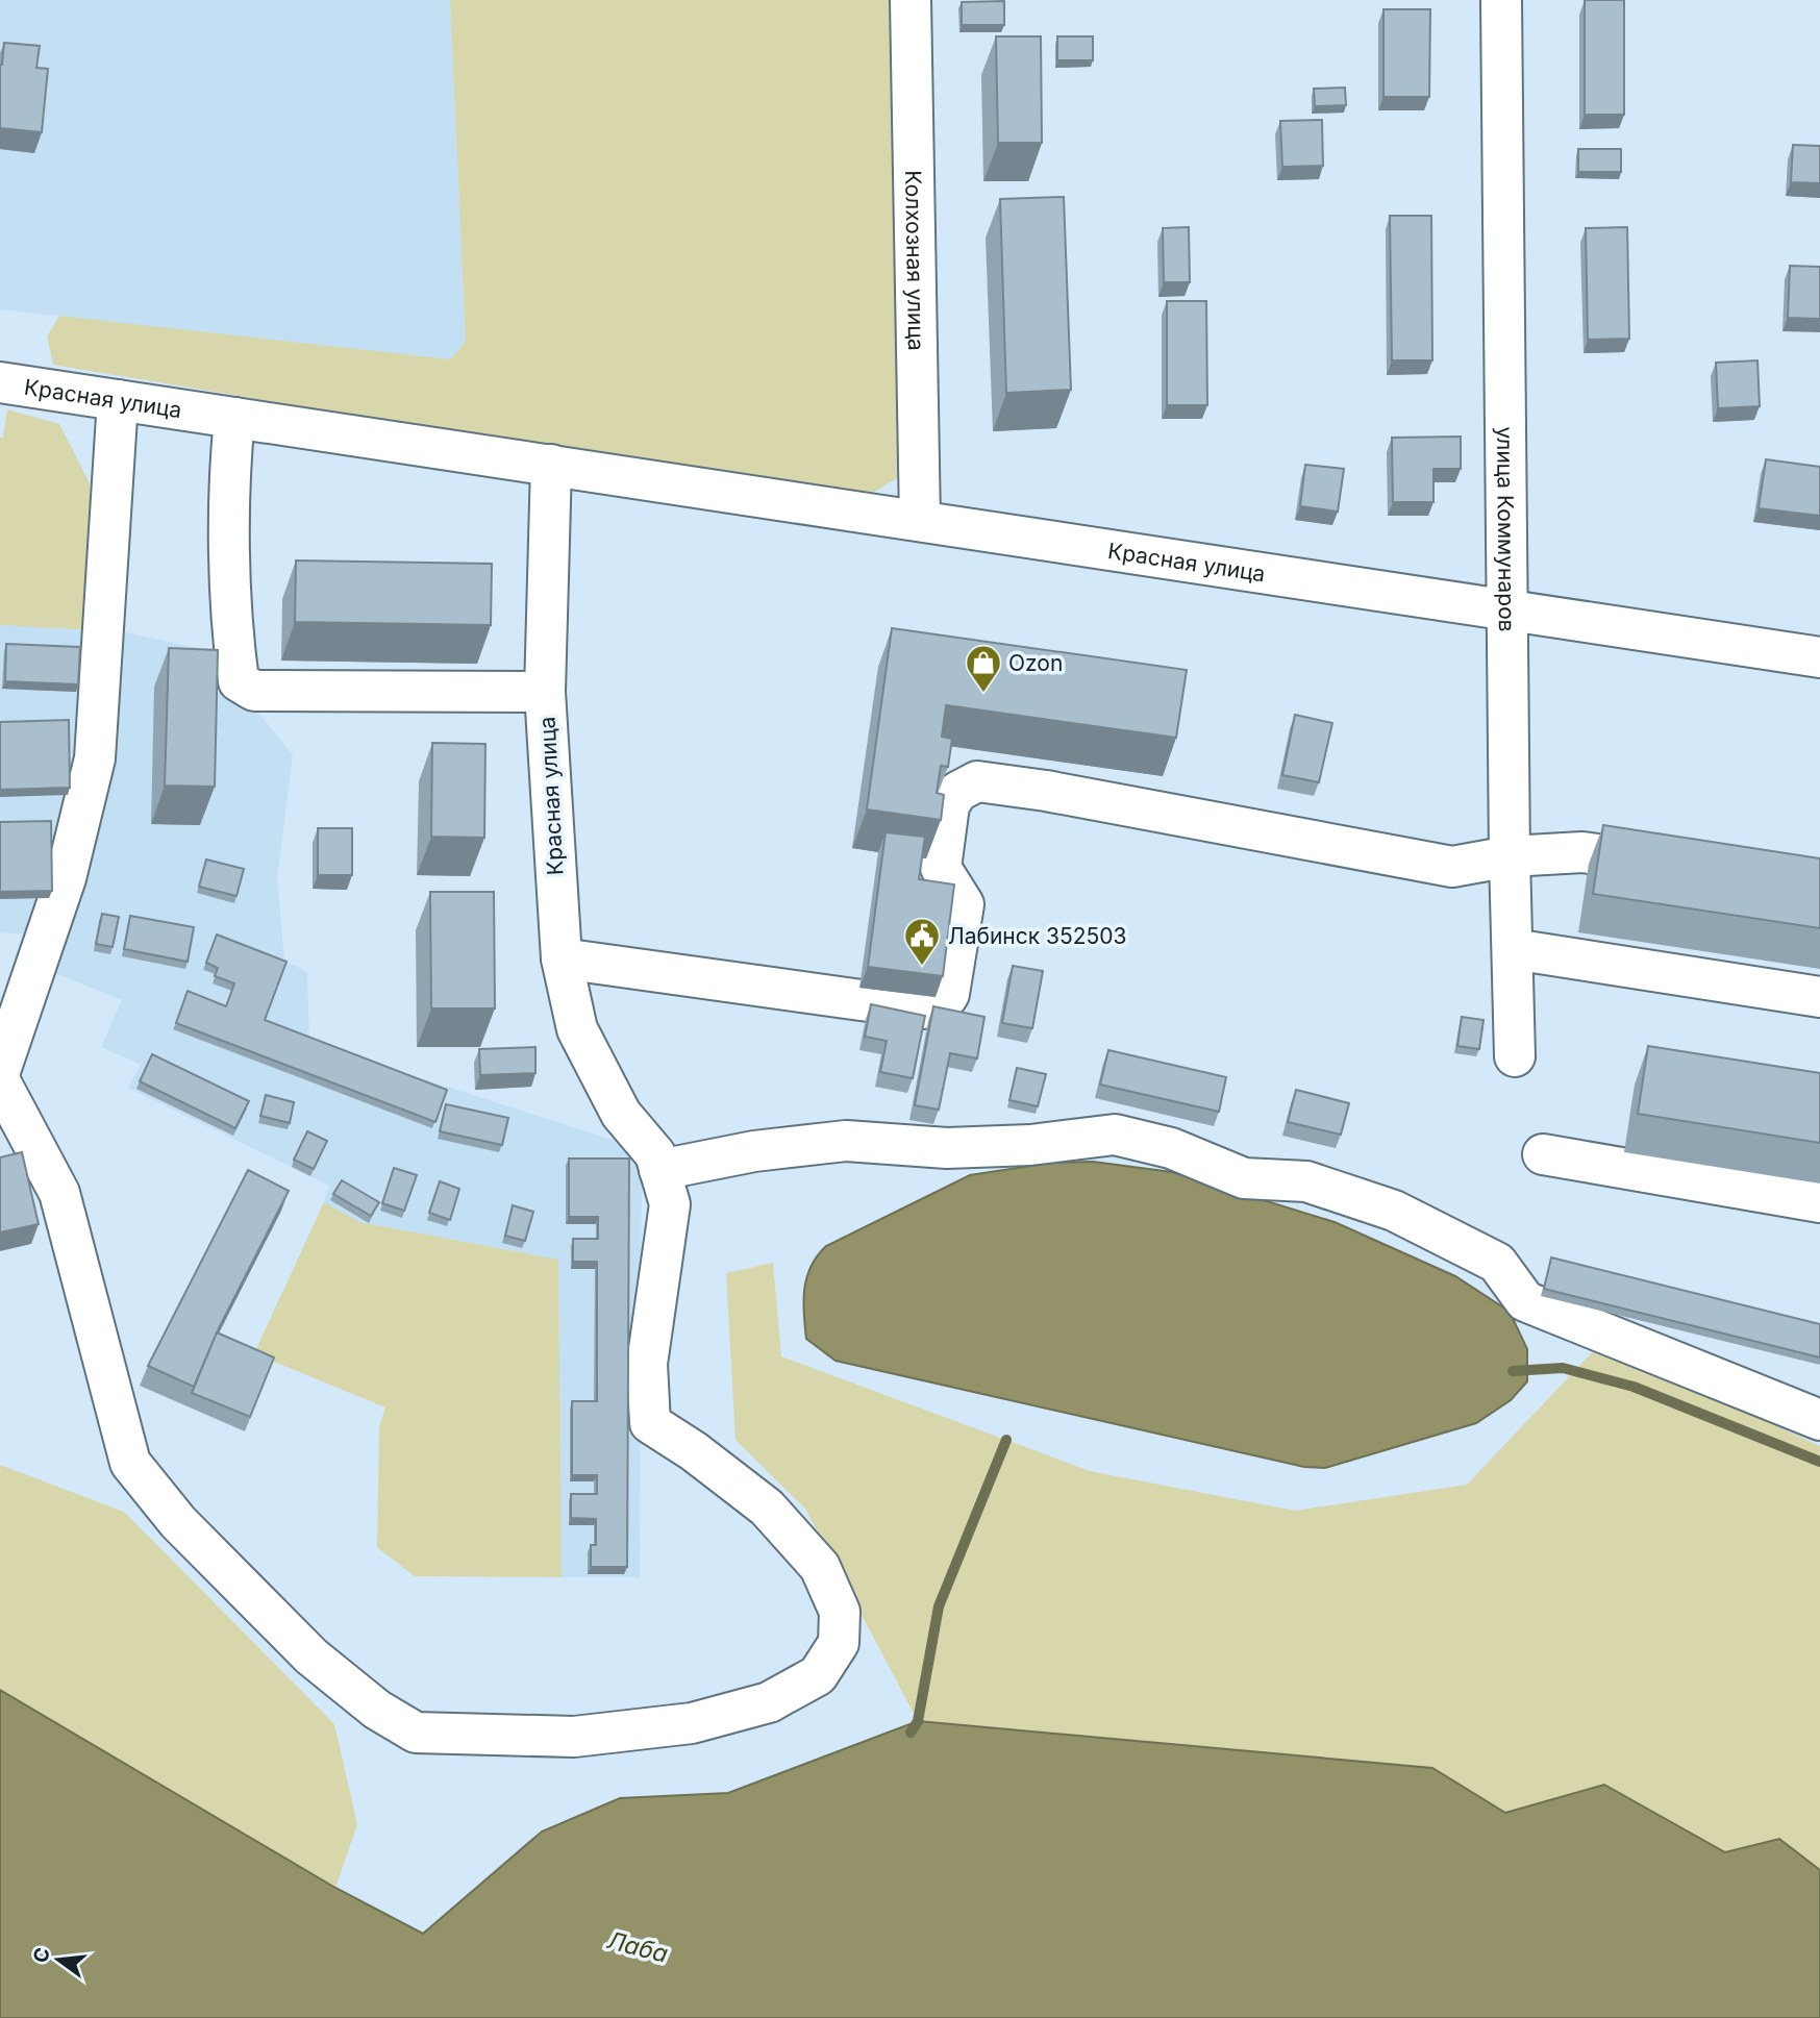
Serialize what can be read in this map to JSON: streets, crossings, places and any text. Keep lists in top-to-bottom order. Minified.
{"streets":{"street":["Колхозная улица","Красная улица","улица Коммунаров"]},"crossings":[["Колхозная улица","Красная улица"],["Красная улица","улица Коммунаров"]],"water":["Лаба"],"places":{"shop":["Ozon"],"public building":["Лабинск 352503"]},"north":"left"}
